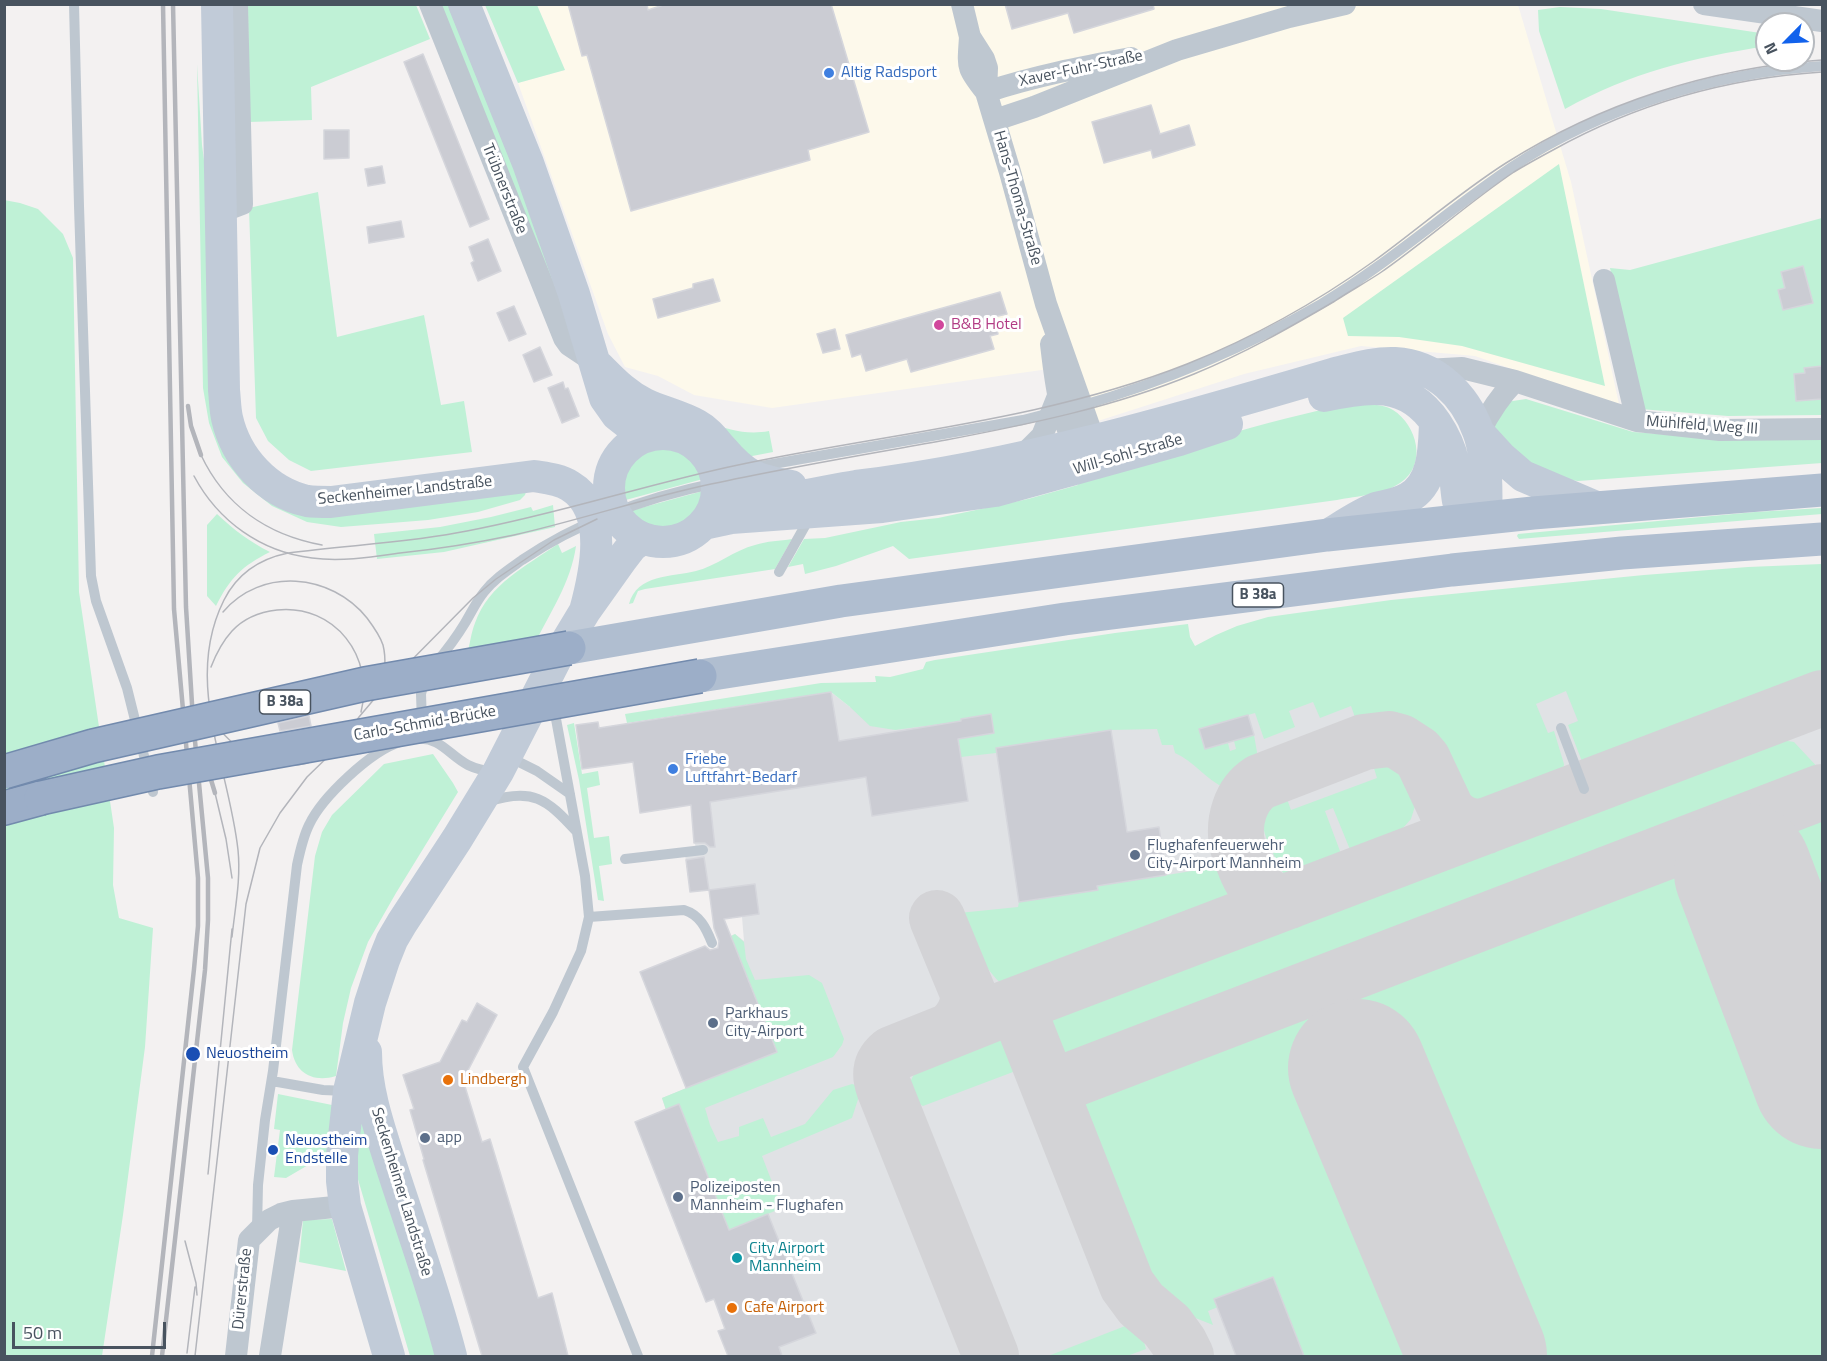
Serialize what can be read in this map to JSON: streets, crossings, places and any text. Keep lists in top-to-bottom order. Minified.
{"streets":{"highway":["B 38a","Carlo-Schmid-Brücke"],"main road":["Will-Sohl-Straße","Seckenheimer Landstraße"],"street":["Xaver-Fuhr-Straße","Trübnerstraße","Hans-Thoma-Straße","Mühlfeld, Weg III","Dürerstraße"]},"crossings":[["Xaver-Fuhr-Straße","Hans-Thoma-Straße"],["Hans-Thoma-Straße","Will-Sohl-Straße"],["Mühlfeld, Weg III","Will-Sohl-Straße"],["Will-Sohl-Straße","B 38a"],["Seckenheimer Landstraße","B 38a"],["Seckenheimer Landstraße","Dürerstraße"],["B 38a","Carlo-Schmid-Brücke"]],"places":["Altig Radsport","B&B Hotel","Friebe Luftfahrt-Bedarf","Flughafenfeuerwehr City-Airport Mannheim","Parkhaus City-Airport","Neuostheim","Lindbergh","app","Neuostheim Endstelle","Polizeiposten Mannheim - Flughafen","City Airport Mannheim","Cafe Airport"],"scale_bar":"50 m","north":"bottom left"}
